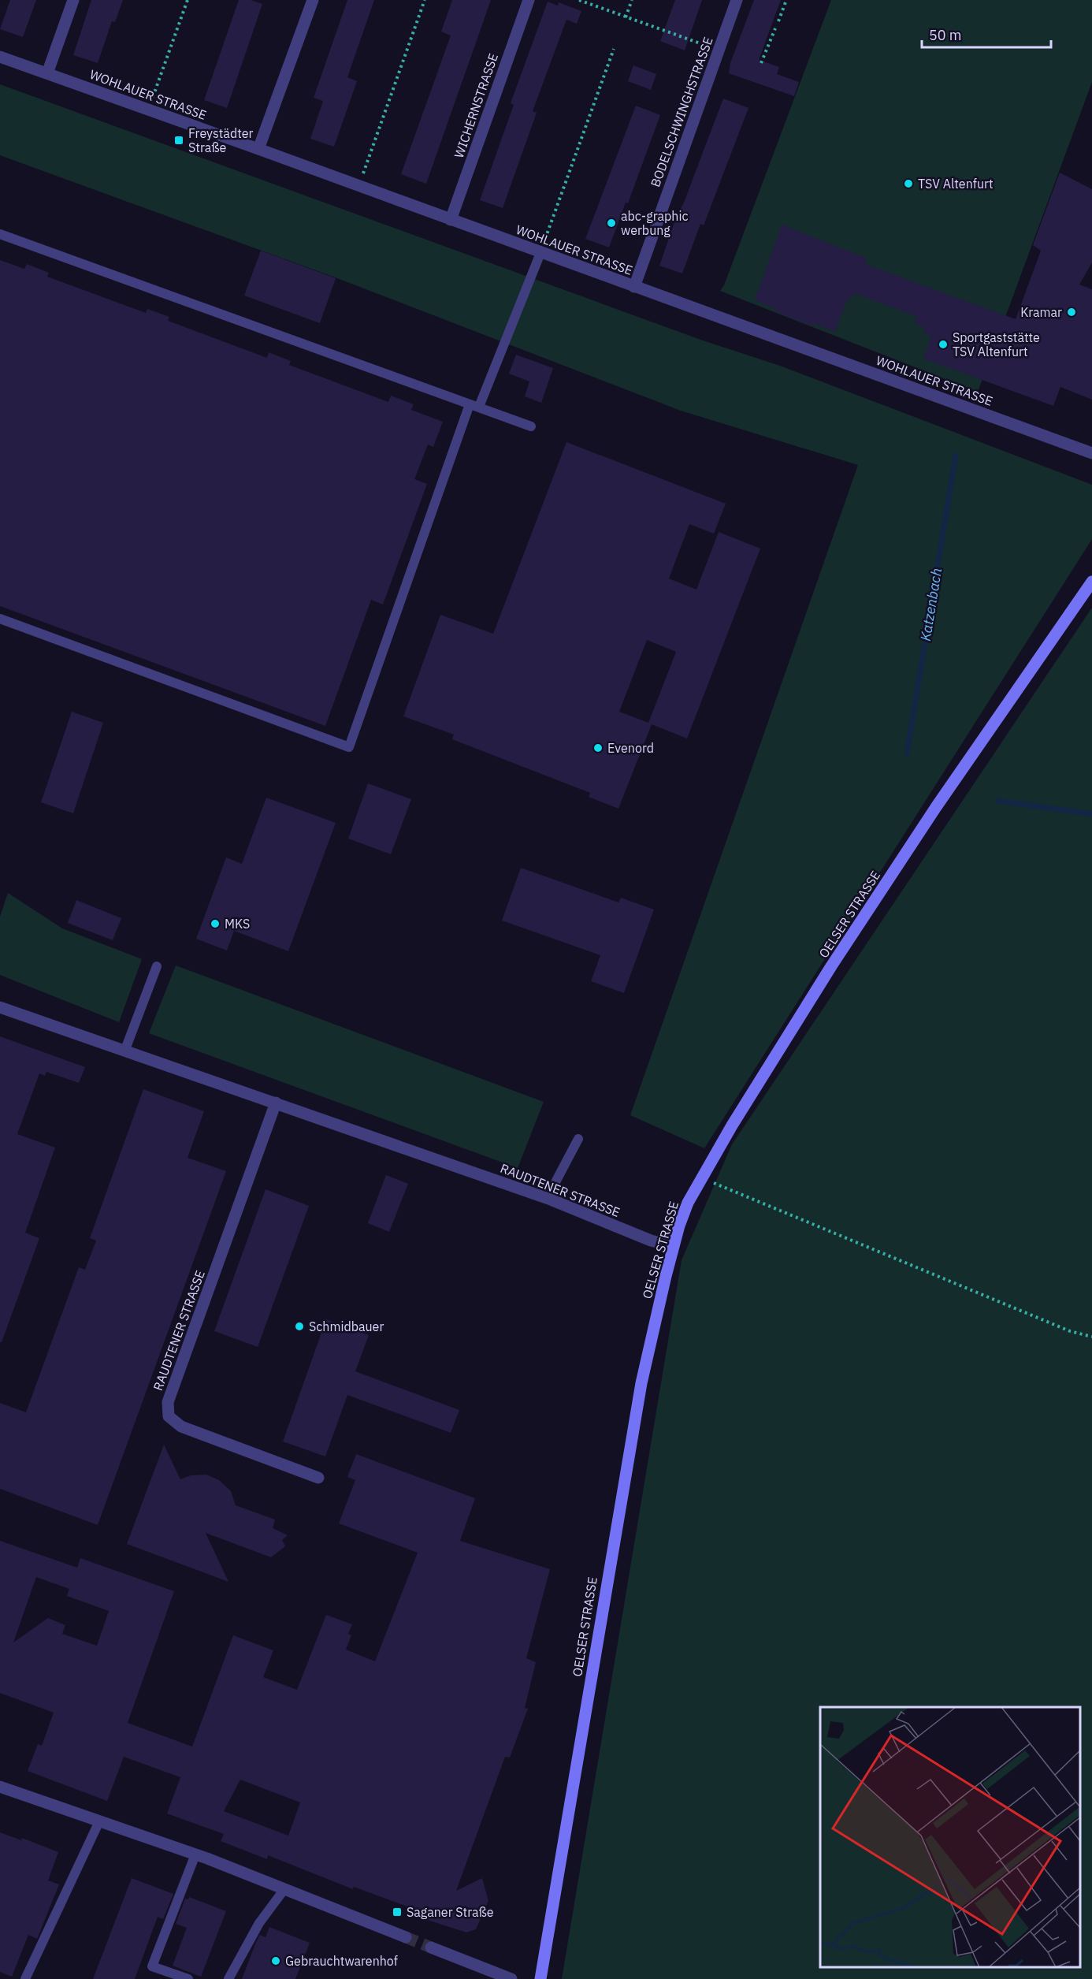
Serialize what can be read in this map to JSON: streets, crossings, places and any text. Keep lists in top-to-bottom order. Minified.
{"streets":{"main road":["OELSER STRASSE"],"street":["WOHLAUER STRASSE","WICHERNSTRASSE","BODELSCHWINGHSTRASSE","RAUDTENER STRASSE"]},"crossings":[["WOHLAUER STRASSE","WICHERNSTRASSE"],["WOHLAUER STRASSE","BODELSCHWINGHSTRASSE"],["OELSER STRASSE","RAUDTENER STRASSE"]],"water":["Katzenbach"],"places":{"transit":["Freystädter Straße","Saganer Straße"],"other":["TSV Altenfurt","abc-graphic werbung","Kramar","Sportgaststätte TSV Altenfurt","Evenord","MKS","Schmidbauer","Gebrauchtwarenhof"]},"scale_bar":"50 m"}
